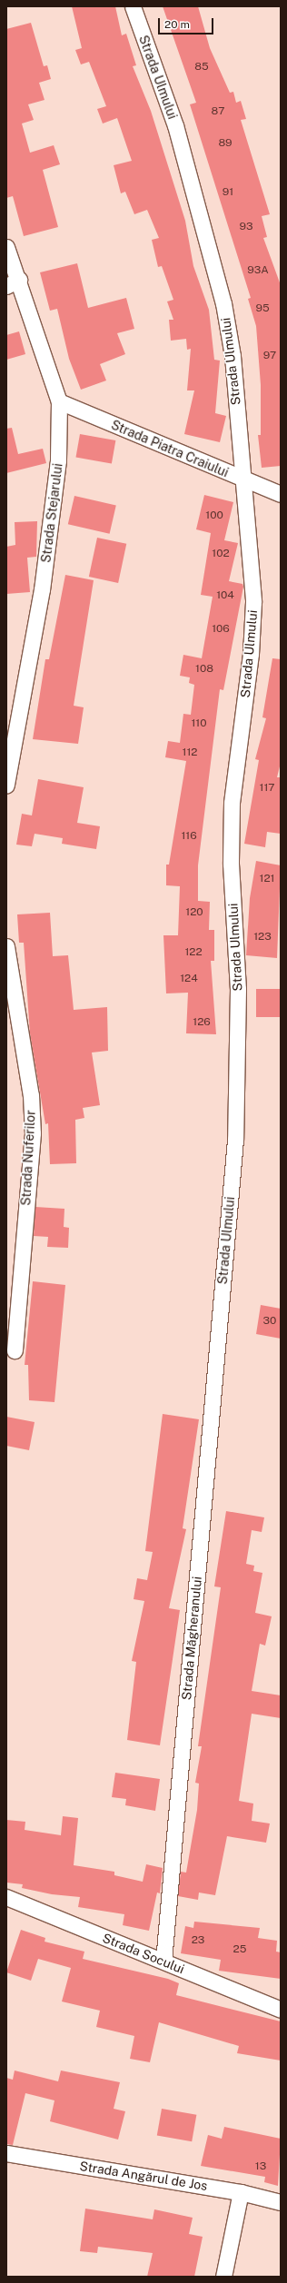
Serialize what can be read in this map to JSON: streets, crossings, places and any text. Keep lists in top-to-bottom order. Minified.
{"streets":{"street":["Strada Ulmului","Strada Piatra Craiului","Strada Stejarului","Strada Nuferilor","Strada Măgheranului","Strada Socului","Strada Angărul de Jos"]},"crossings":[["Strada Ulmului","Strada Piatra Craiului"],["Strada Ulmului","Strada Măgheranului"],["Strada Piatra Craiului","Strada Stejarului"],["Strada Măgheranului","Strada Socului"]],"house_numbers":["85","87","89","91","93","93A","95","97","100","102","104","106","108","110","112","117","116","121","120","123","122","124","126","30","23","25","13"],"scale_bar":"20 m"}
